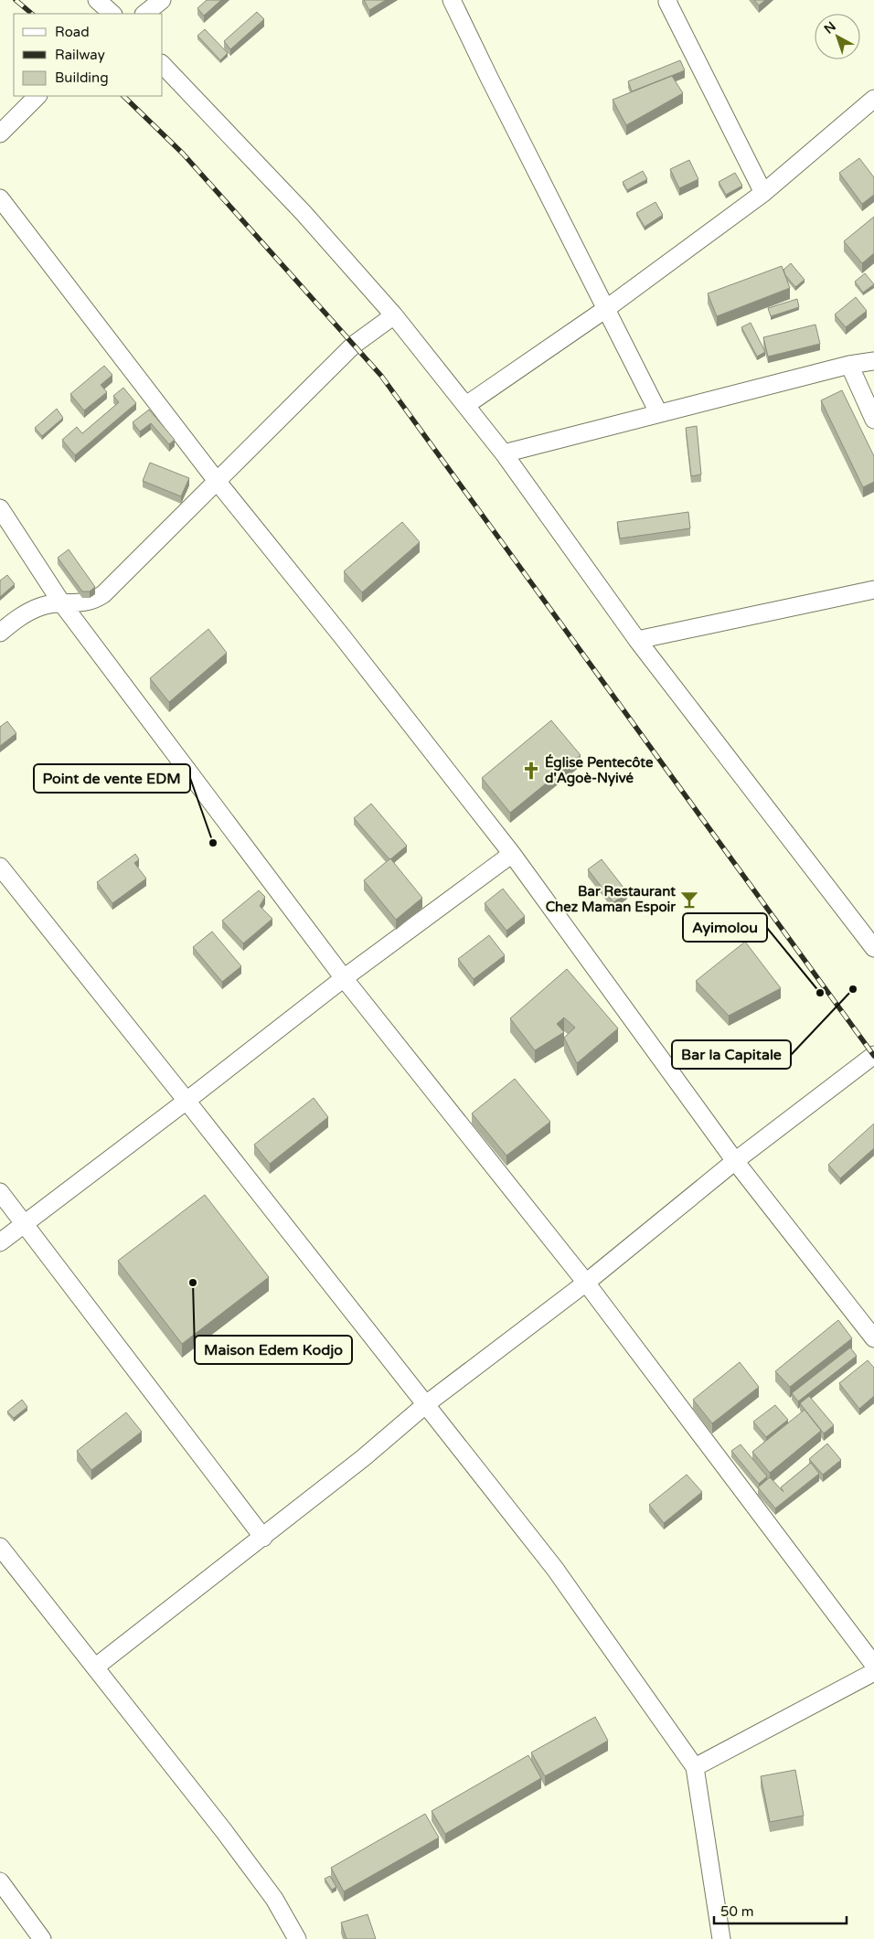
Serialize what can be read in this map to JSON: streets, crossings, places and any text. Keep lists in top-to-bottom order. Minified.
{"places":{"church":["Église Pentecôte d'Agoè-Nyivé"],"other":["Point de vente EDM","Bar la Capitale","Ayimolou","Maison Edem Kodjo"],"bar":["Bar Restaurant Chez Maman Espoir"]},"legend":["Road","Railway","Building"],"scale_bar":"50 m","north":"top left"}
